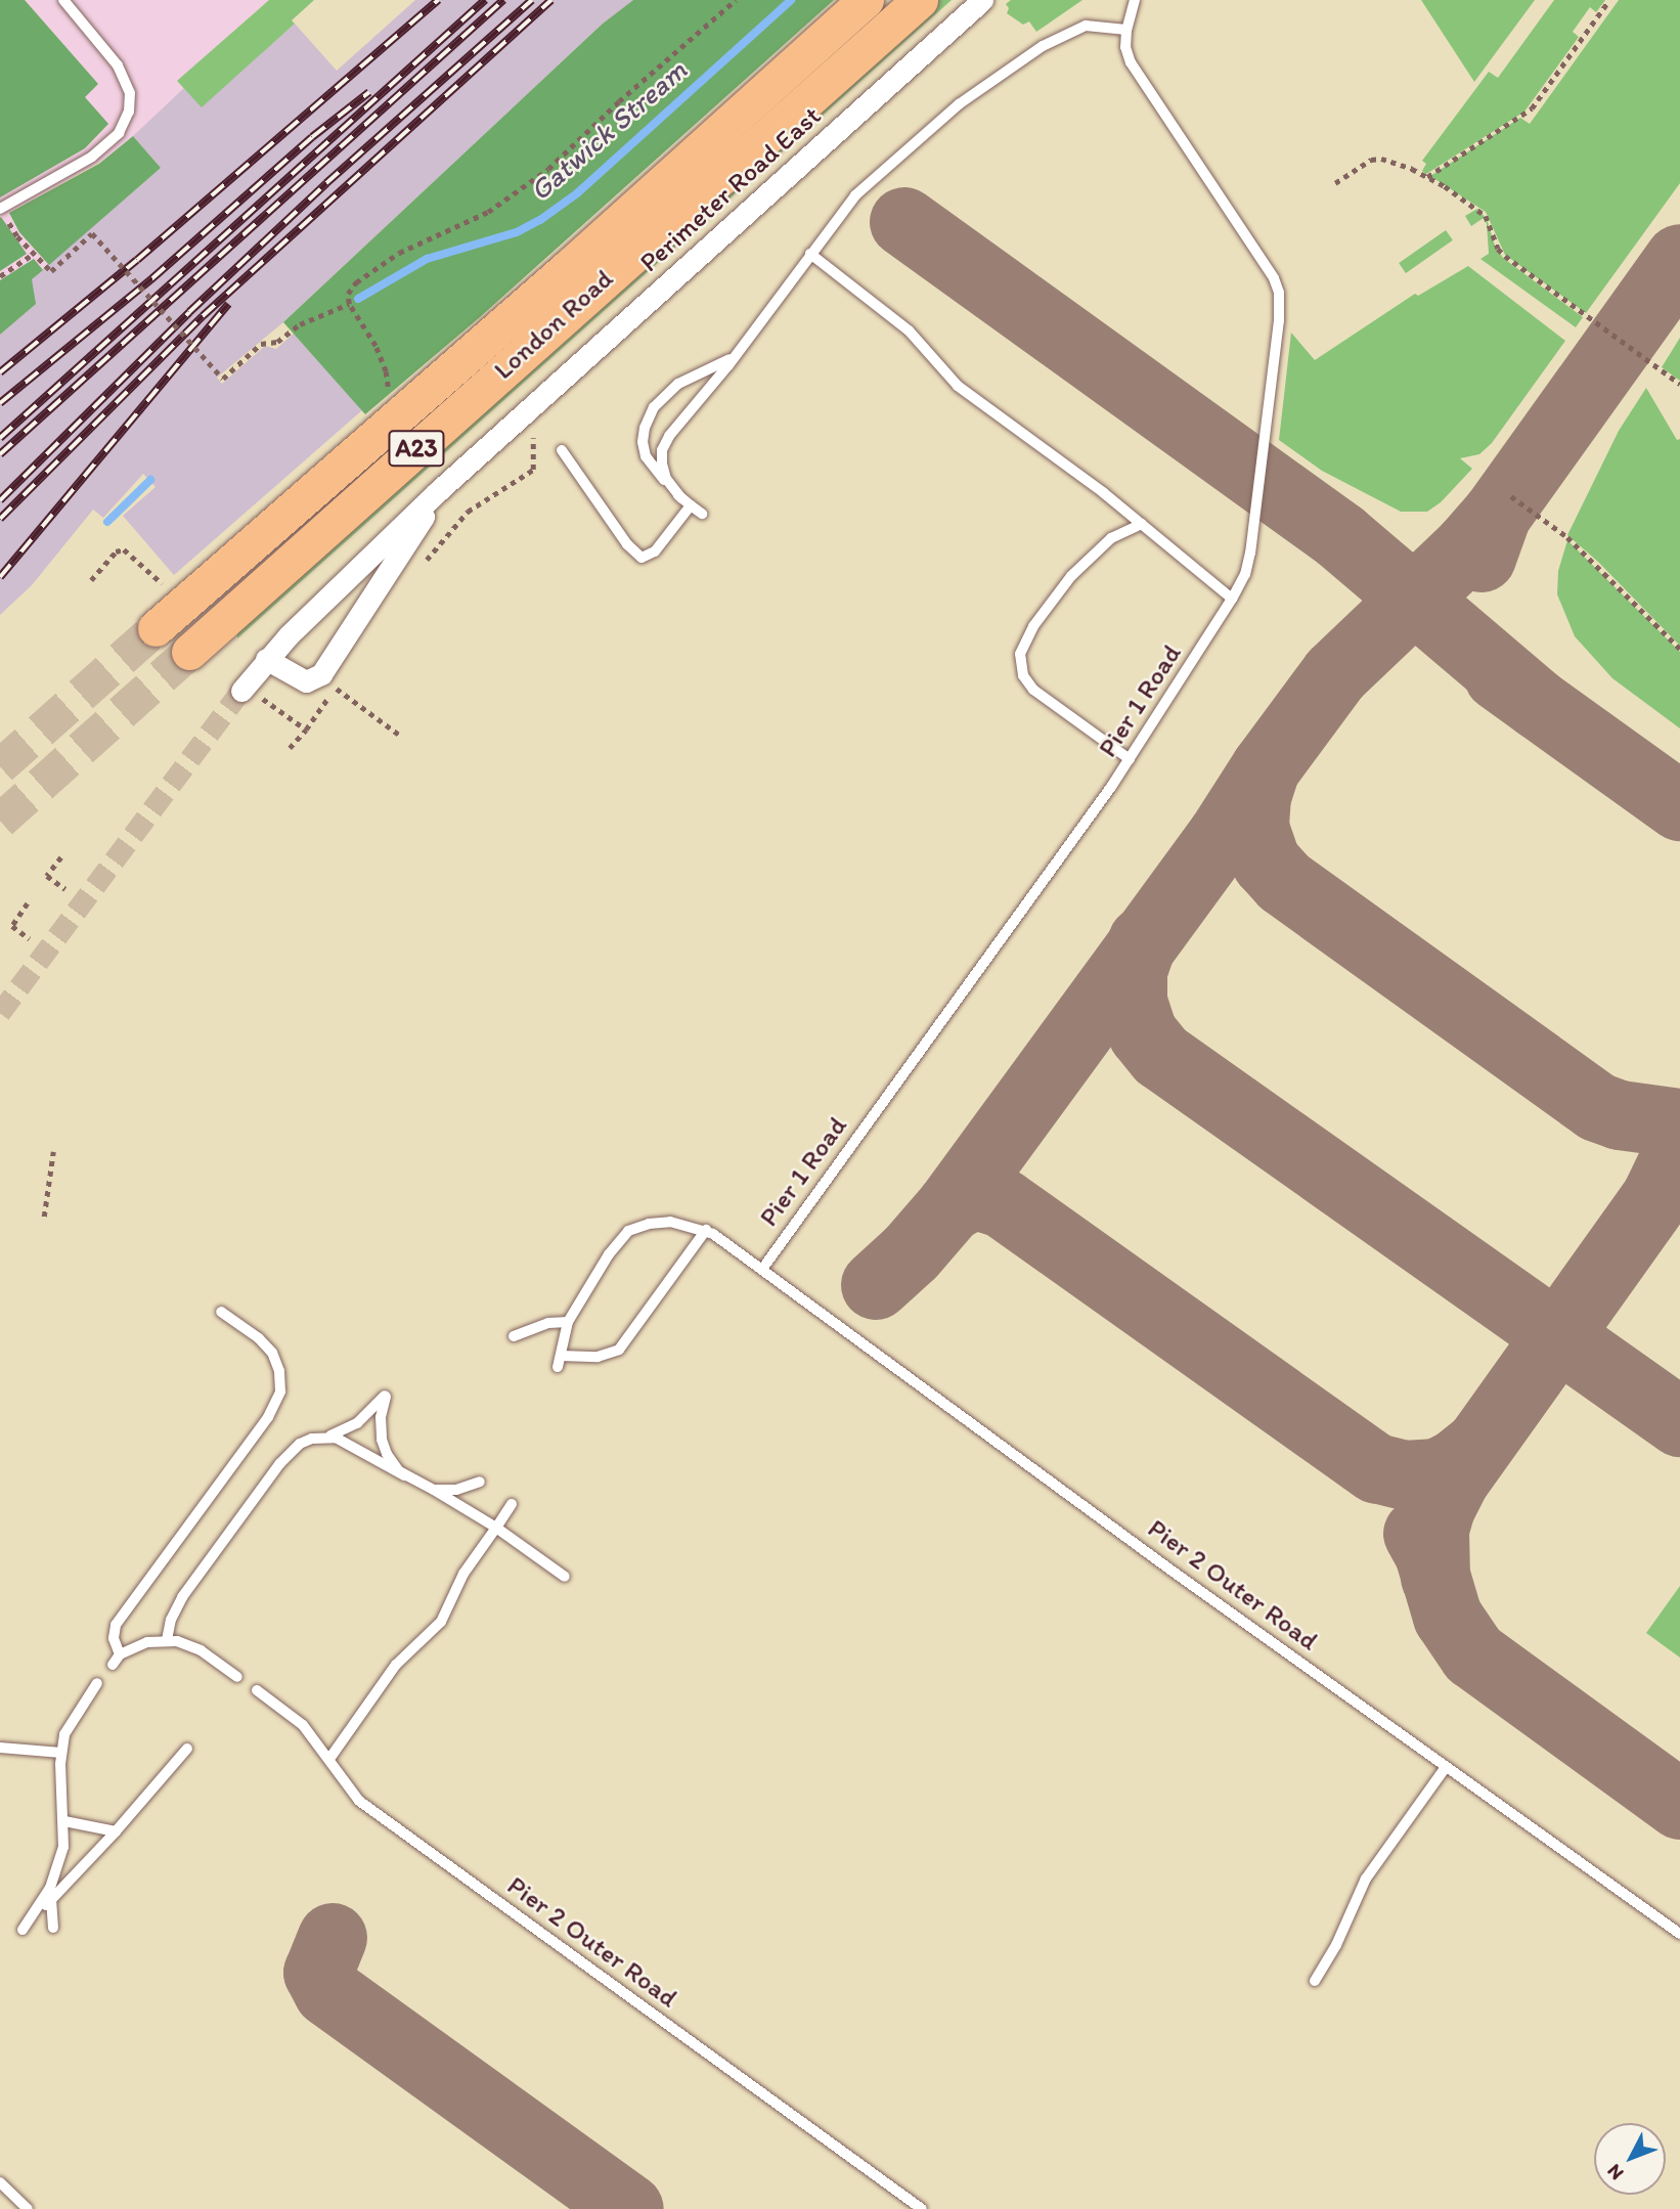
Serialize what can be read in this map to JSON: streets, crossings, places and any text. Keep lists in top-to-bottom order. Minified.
{"streets":{"main road":["London Road","A23"],"street":["Perimeter Road East"],"lane":["Pier 1 Road","Pier 2 Outer Road"]},"crossings":[["Pier 1 Road","Pier 2 Outer Road"]],"water":["Gatwick Stream"],"north":"bottom left"}
